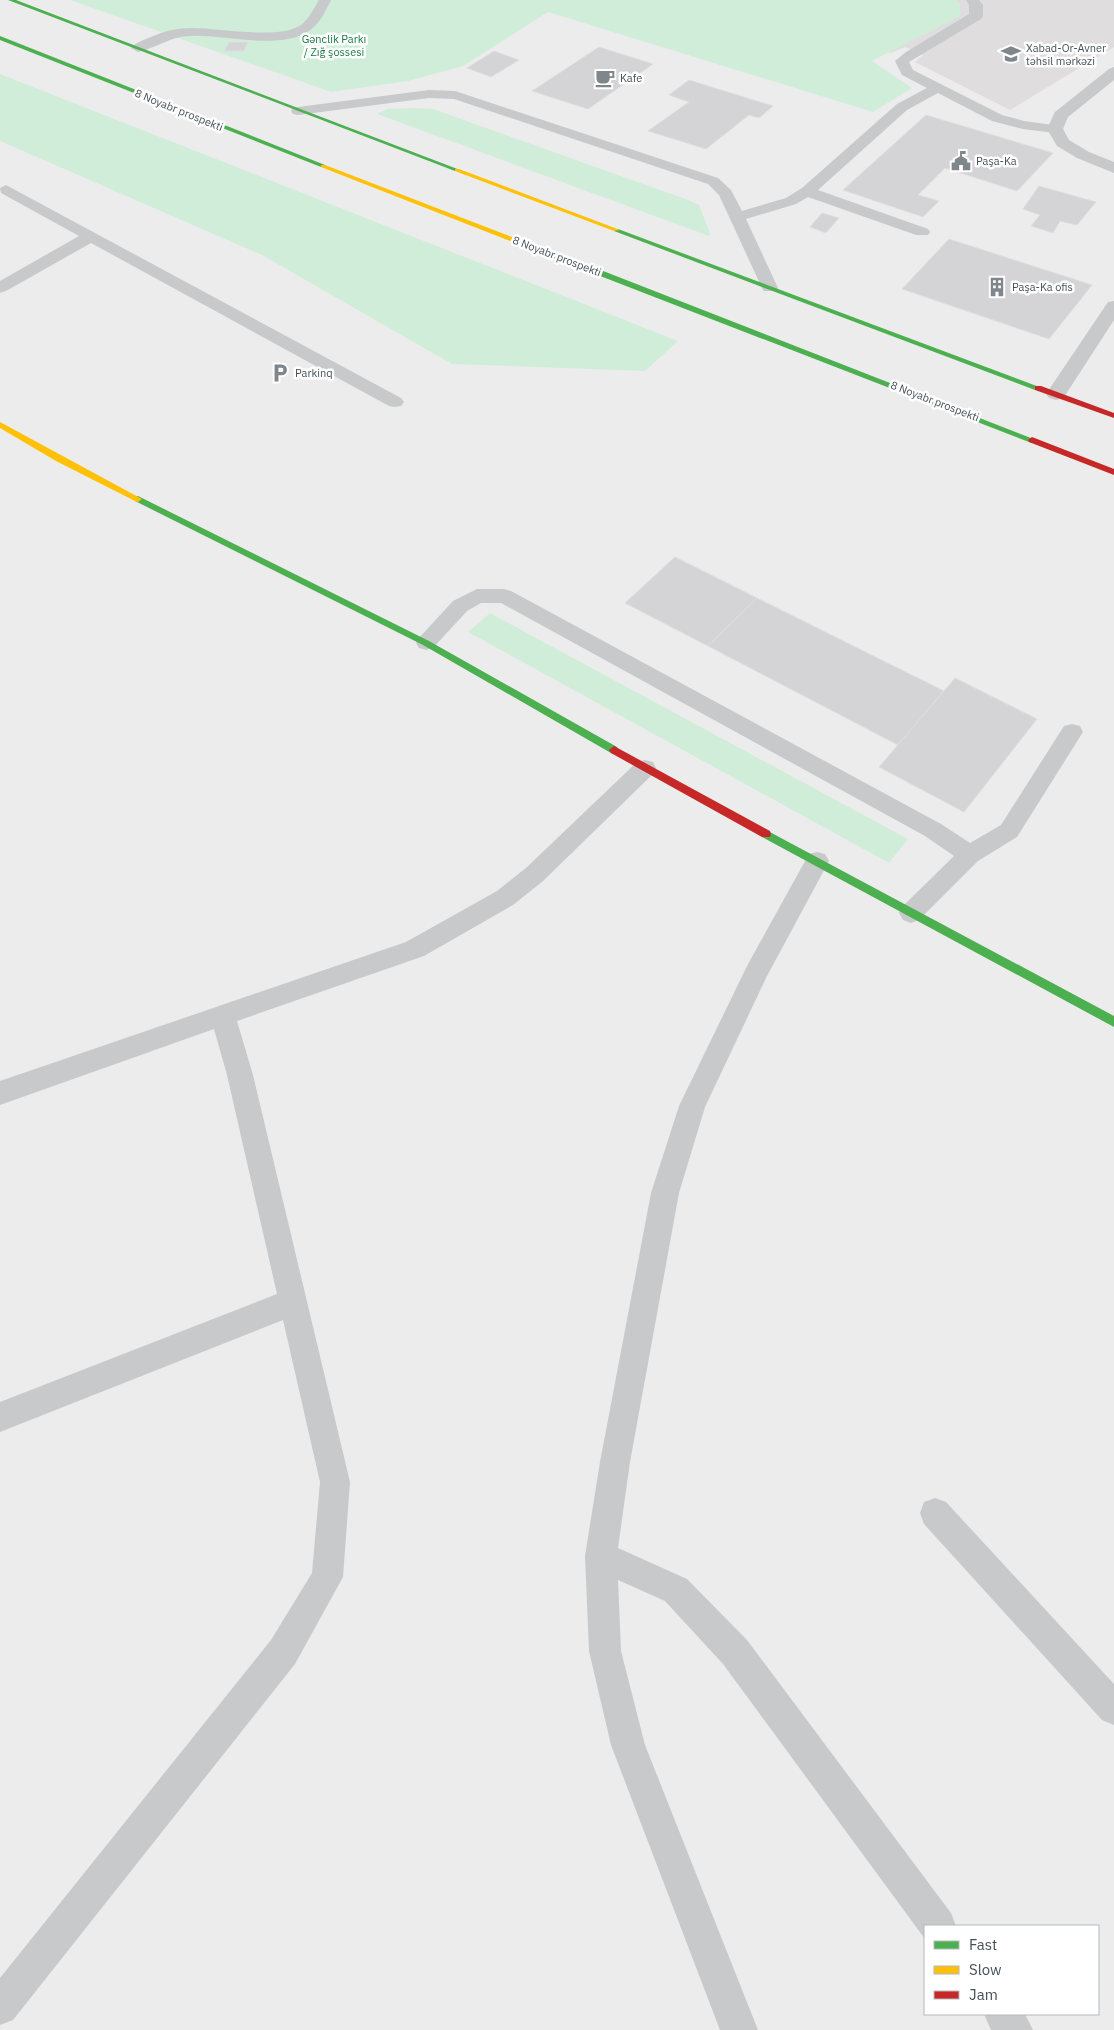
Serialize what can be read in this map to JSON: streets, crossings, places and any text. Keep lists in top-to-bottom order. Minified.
{"streets":{"main road":["8 Noyabr prospekti"]},"parks":["Gənclik Parkı / Zığ şossesi"],"places":{"school or university":["Xabad-Or-Avner təhsil mərkəzi"],"cafe":["Kafe"],"public building":["Paşa-Ka"],"building":["Paşa-Ka ofis"],"parking":["Parkinq"]},"legend":["Fast","Slow","Jam"]}
